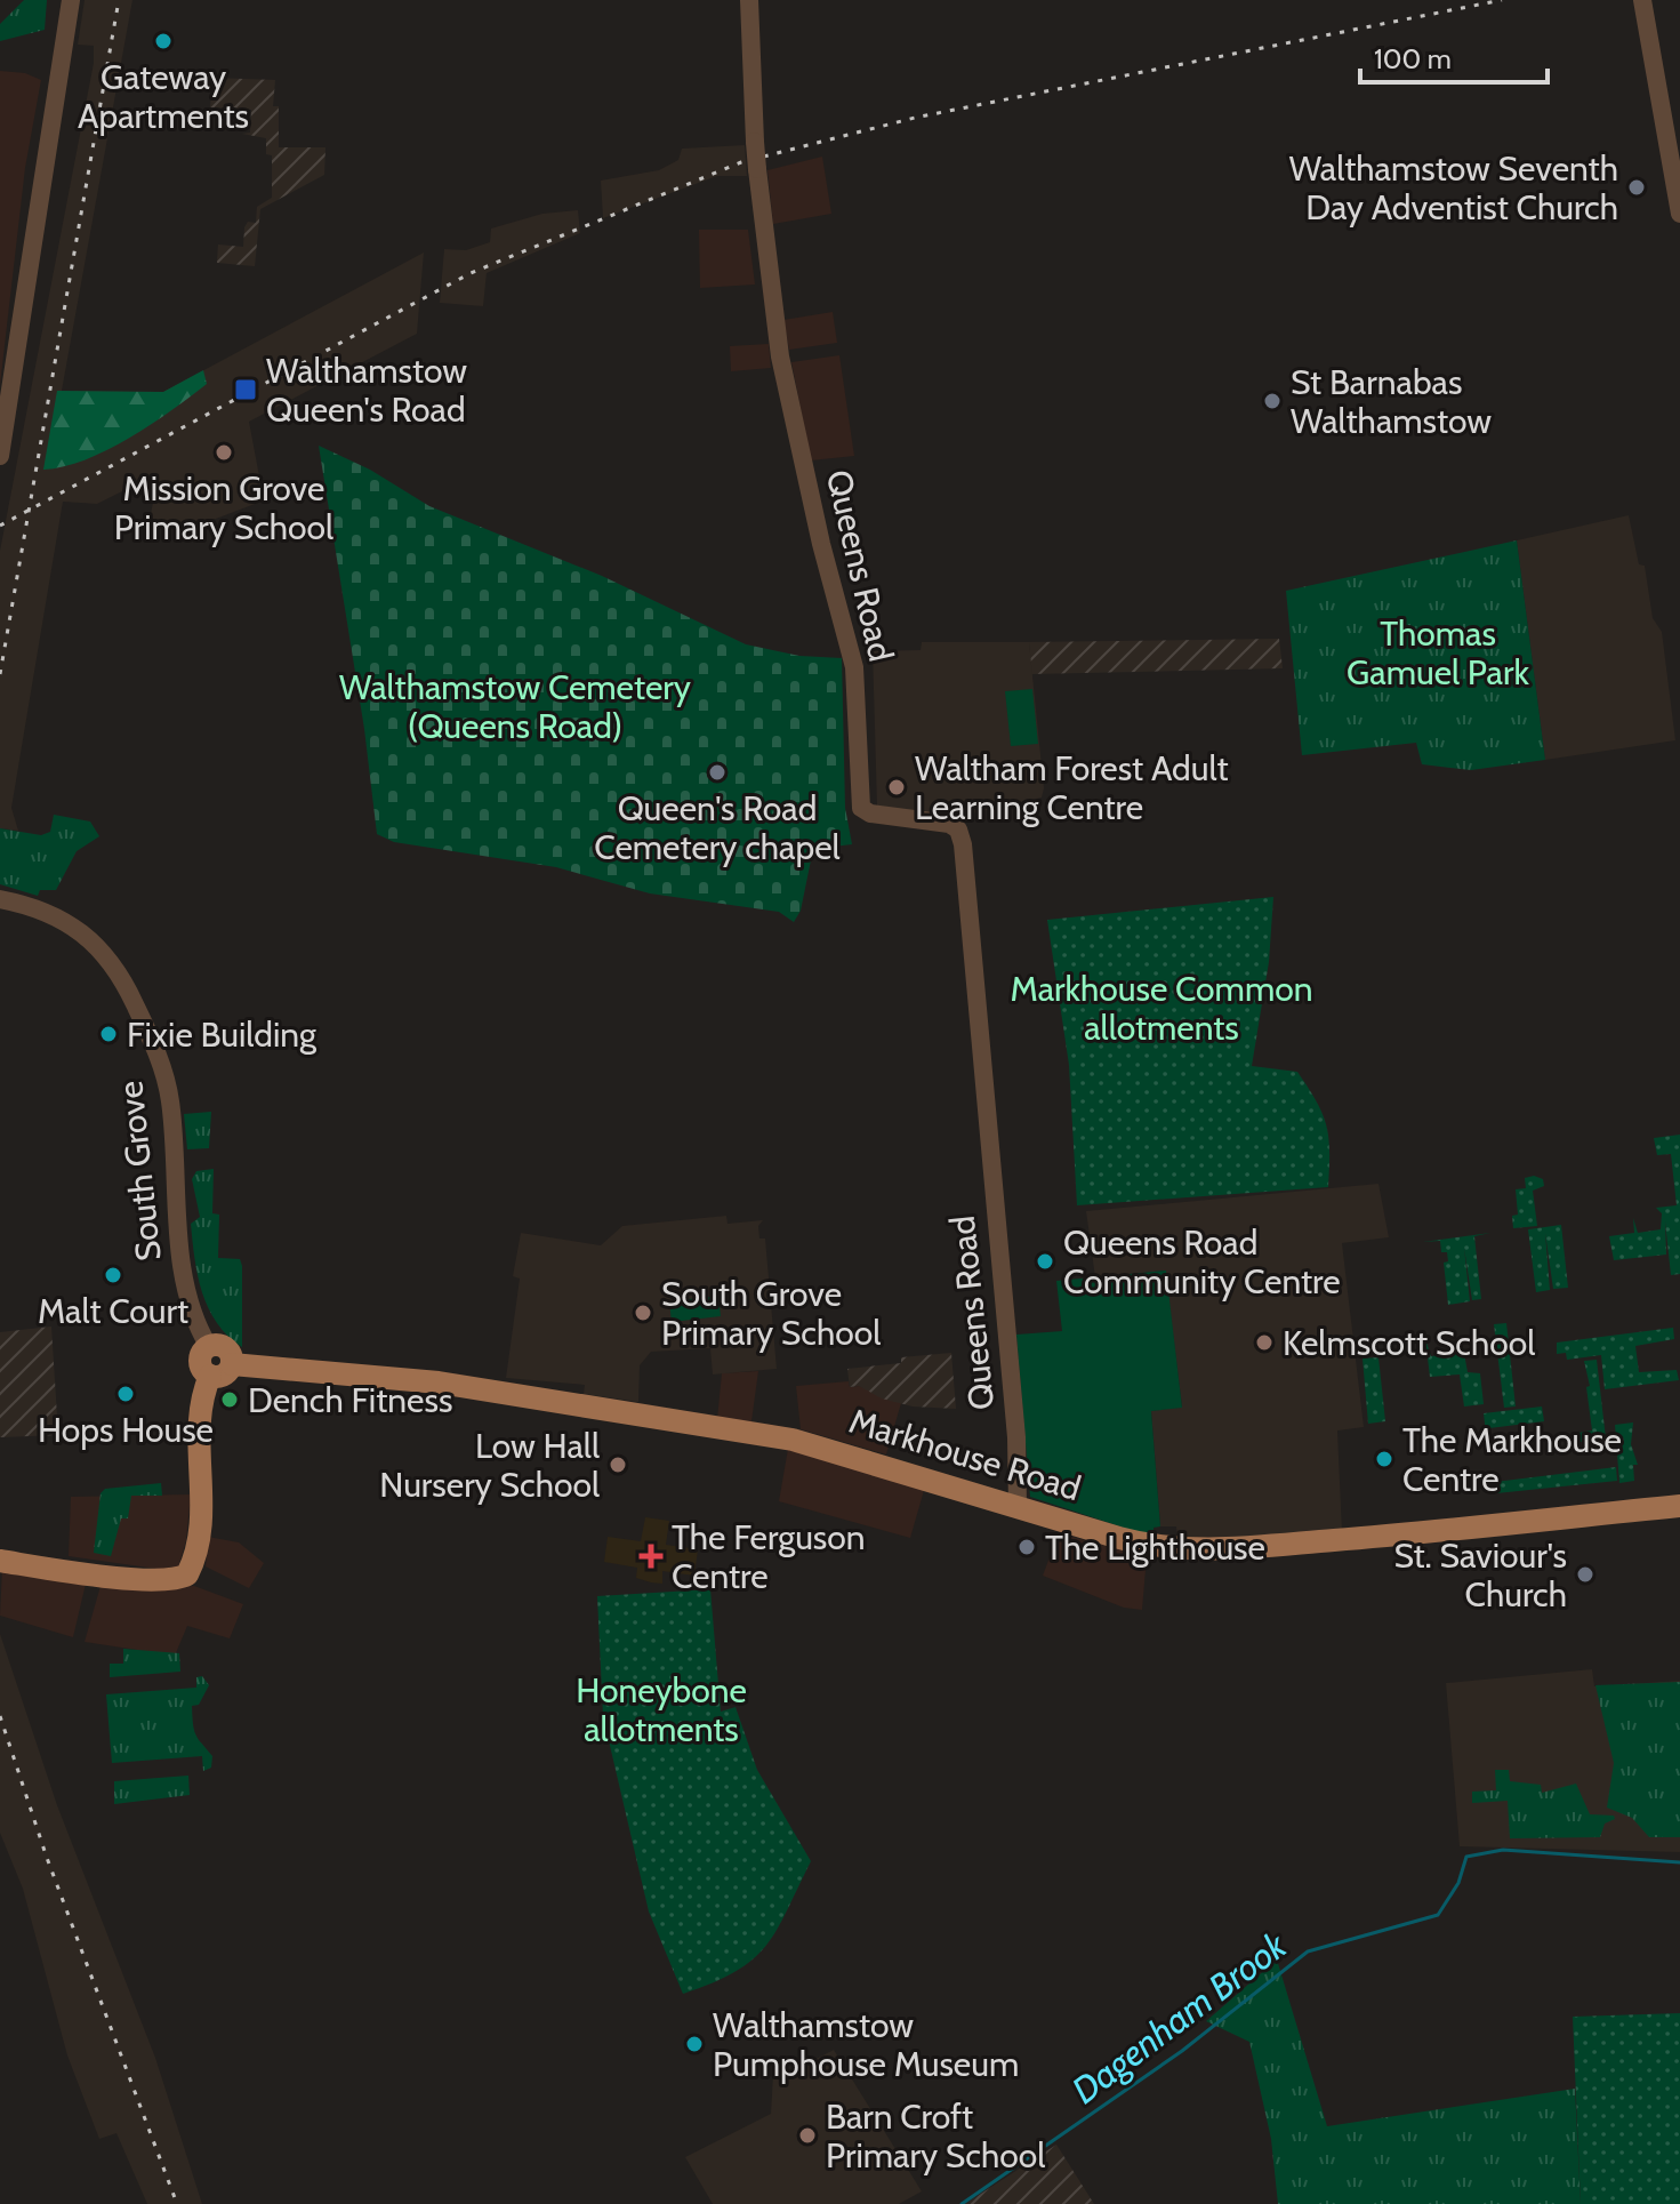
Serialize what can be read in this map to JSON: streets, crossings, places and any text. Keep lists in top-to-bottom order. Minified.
{"streets":{"main road":["Markhouse Road"],"street":["Queens Road","South Grove"]},"crossings":[["Queens Road","Markhouse Road"],["South Grove","Markhouse Road"]],"water":["Dagenham Brook"],"parks":["Thomas Gamuel Park","Walthamstow Cemetery (Queens Road)","Markhouse Common allotments","Honeybone allotments"],"places":{"other":["Gateway Apartments","Walthamstow Seventh Day Adventist Church","St Barnabas Walthamstow","Mission Grove Primary School","Queen's Road Cemetery chapel","Waltham Forest Adult Learning Centre","Fixie Building","Queens Road Community Centre","Malt Court","South Grove Primary School","Kelmscott School","Hops House","Dench Fitness","The Markhouse Centre","Low Hall Nursery School","The Lighthouse","St. Saviour's Church","Walthamstow Pumphouse Museum","Barn Croft Primary School"],"transit":["Walthamstow Queen's Road"],"health":["The Ferguson Centre"]},"scale_bar":"100 m"}
